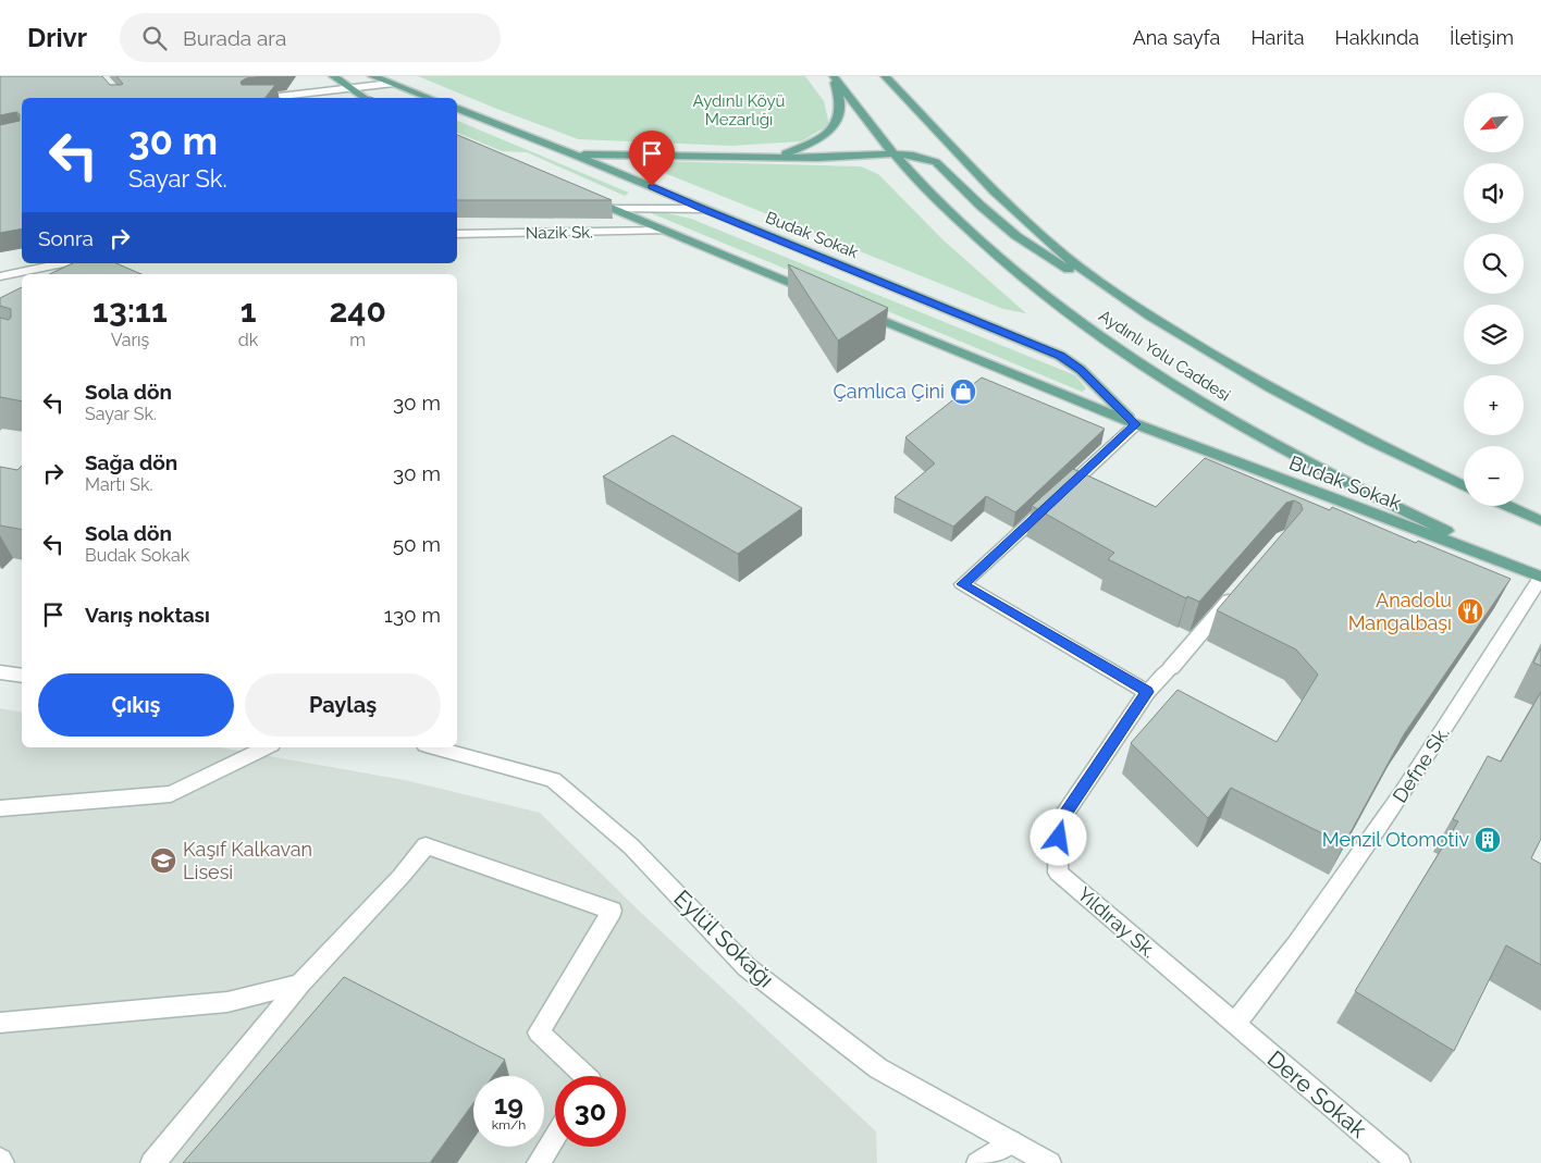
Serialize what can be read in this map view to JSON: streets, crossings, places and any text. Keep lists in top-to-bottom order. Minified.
{"streets":{"main road":["Budak Sokak","Aydınlı Yolu Caddesi"],"street":["Nazik Sk.","Defne Sk.","Yıldıray Sk.","Eylül Sokağı","Dere Sokak"]},"crossings":[["Budak Sokak","Aydınlı Yolu Caddesi"],["Budak Sokak","Defne Sk."],["Aydınlı Yolu Caddesi","Defne Sk."],["Defne Sk.","Yıldıray Sk."],["Defne Sk.","Dere Sokak"],["Yıldıray Sk.","Dere Sokak"]],"parks":["Aydınlı Köyü Mezarlığı"],"places":{"shop":["Çamlıca Çini"],"restaurant":["Anadolu Mangalbaşı"],"building":["Menzil Otomotiv"],"school or university":["Kaşıf Kalkavan Lisesi"]},"north":"bottom left","page":{"header":"Drivr","search":"Burada ara","nav":["Ana sayfa","Harita","Hakkında","İletişim"],"map_buttons":["+","−"],"turn":["30 m","Sayar Sk."],"then":"Sonra","eta":["13:11","Varış","1","dk","240","m"],"list":[{"name":"Sola dön","note":"Sayar Sk.","value":"30 m"},{"name":"Sağa dön","note":"Martı Sk.","value":"30 m"},{"name":"Sola dön","note":"Budak Sokak","value":"50 m"},{"name":"Varış noktası","value":"130 m"}],"buttons":["Çıkış","Paylaş"],"speed":"19 km/h","limit":"30"}}
